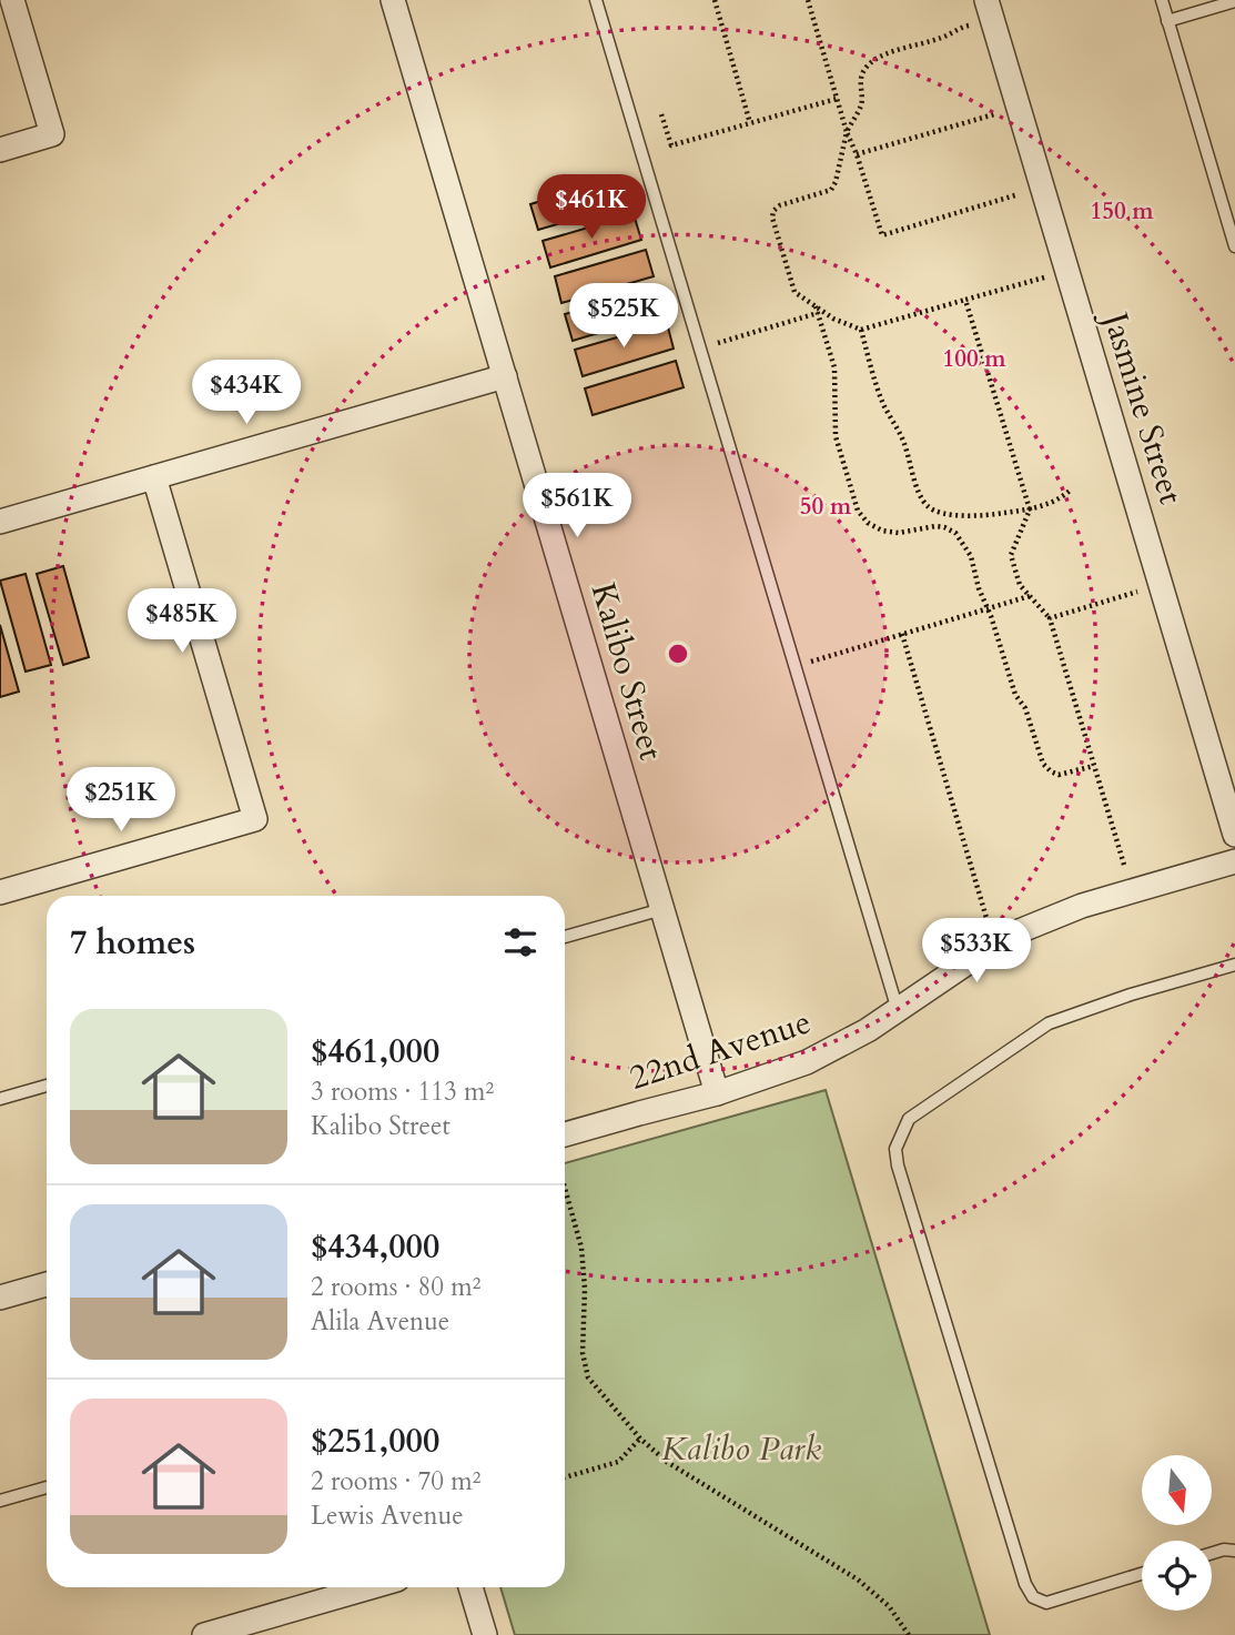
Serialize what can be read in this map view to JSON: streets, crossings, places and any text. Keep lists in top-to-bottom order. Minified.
{"streets":{"street":["Jasmine Street","Kalibo Street","22nd Avenue"]},"crossings":[["Kalibo Street","22nd Avenue"]],"parks":["Kalibo Park"],"north":"bottom","page":{"price":["$461K","$525K","$434K","$561K","$485K","$251K","$533K"],"heading":"7 homes","list":[{"name":"$461,000","note":"3 rooms · 113 m² · Kalibo Street"},{"name":"$434,000","note":"2 rooms · 80 m² · Alila Avenue"},{"name":"$251,000","note":"2 rooms · 70 m² · Lewis Avenue"}]},"rings":["150 m","100 m","50 m"]}
